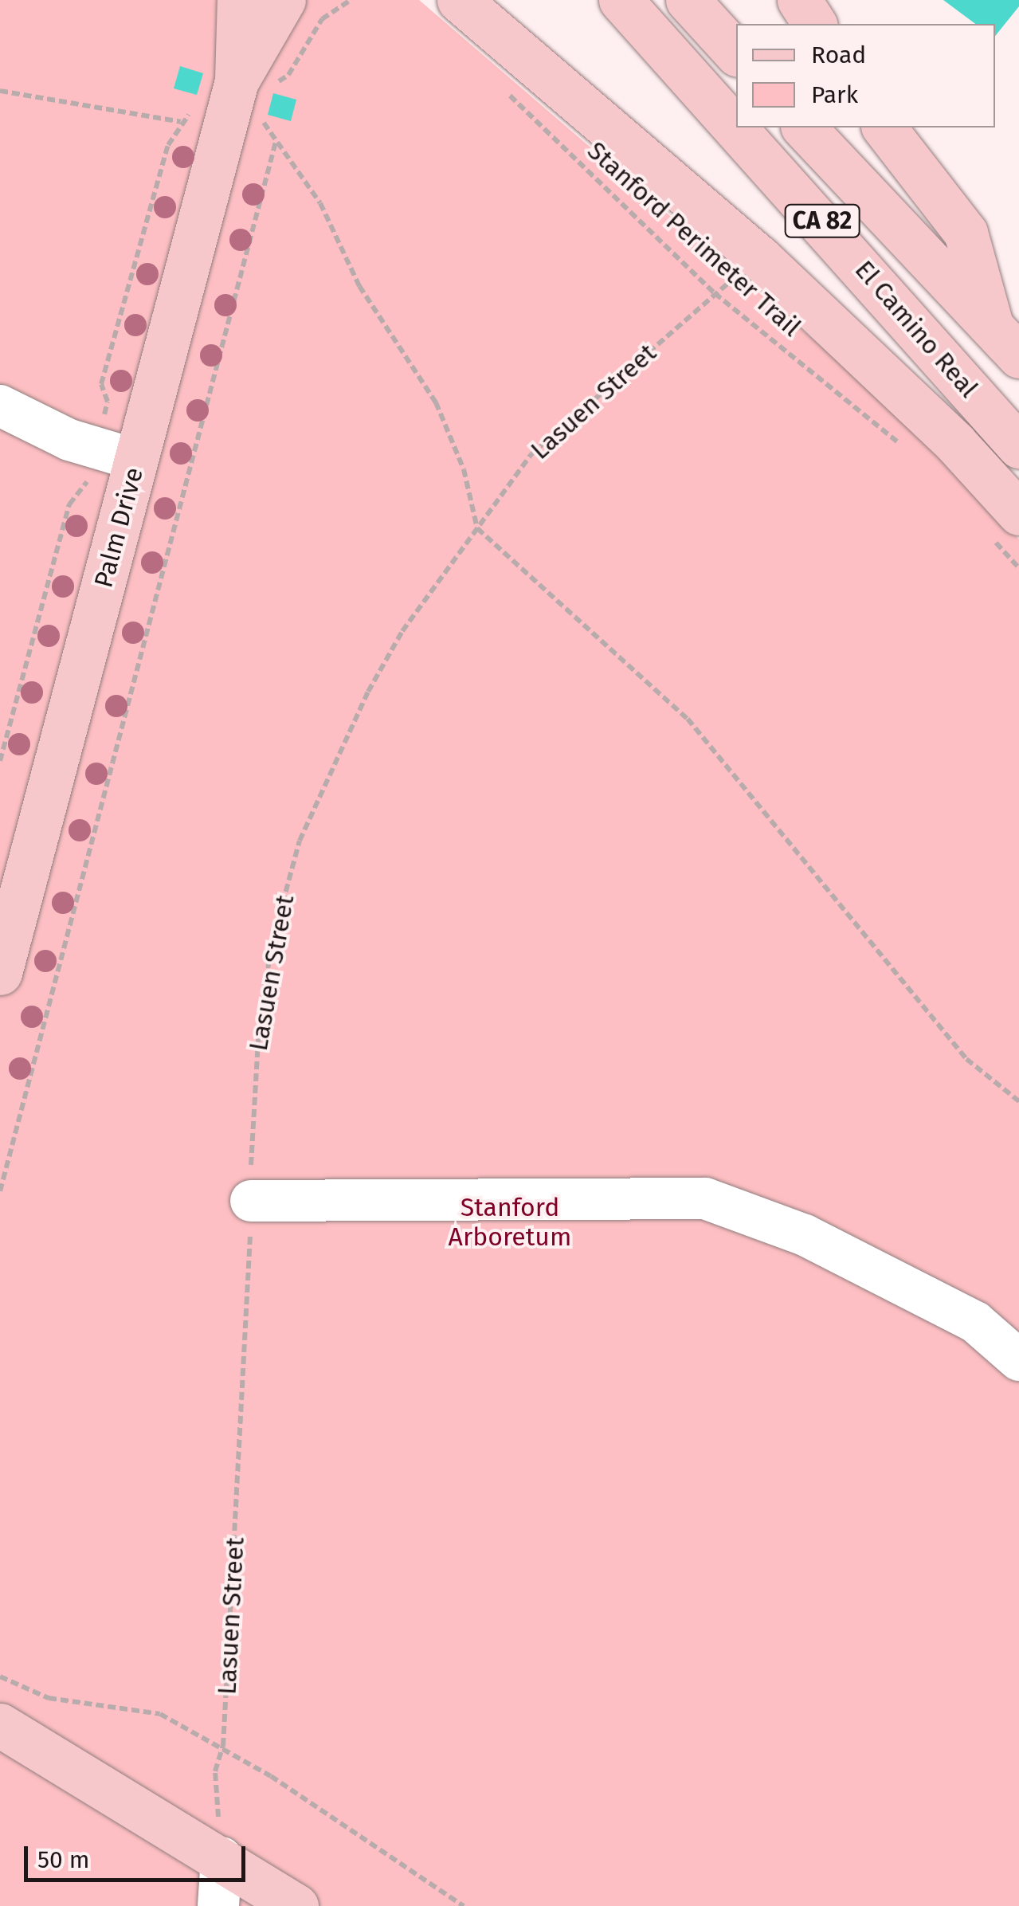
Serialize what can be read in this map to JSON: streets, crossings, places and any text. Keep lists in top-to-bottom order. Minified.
{"streets":{"main road":["CA 82","El Camino Real","Palm Drive"],"path":["Stanford Perimeter Trail","Lasuen Street"]},"crossings":[["Stanford Perimeter Trail","Lasuen Street"]],"parks":["Stanford Arboretum"],"legend":["Road","Park"],"scale_bar":"50 m"}
